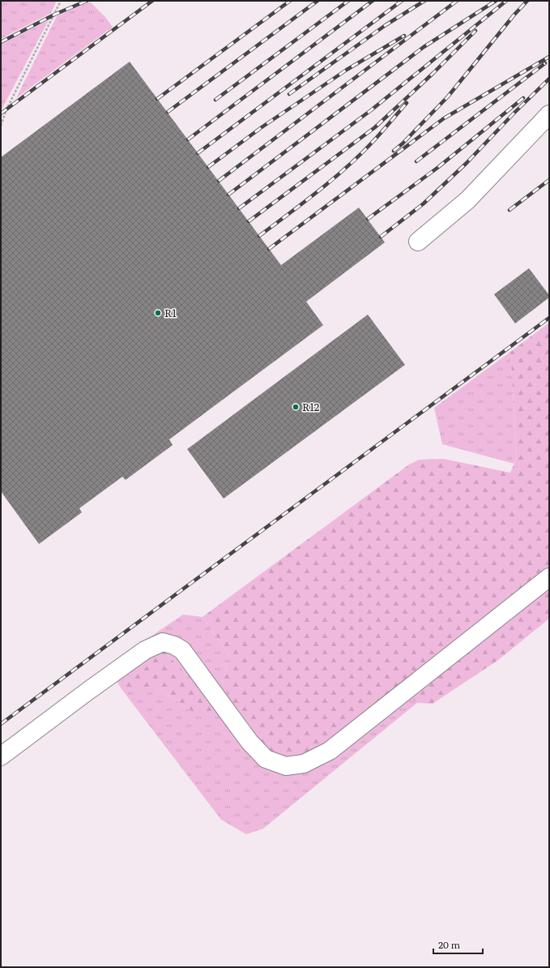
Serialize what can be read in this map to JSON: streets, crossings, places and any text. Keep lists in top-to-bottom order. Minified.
{"places":["R1","R12"],"scale_bar":"20 m"}
